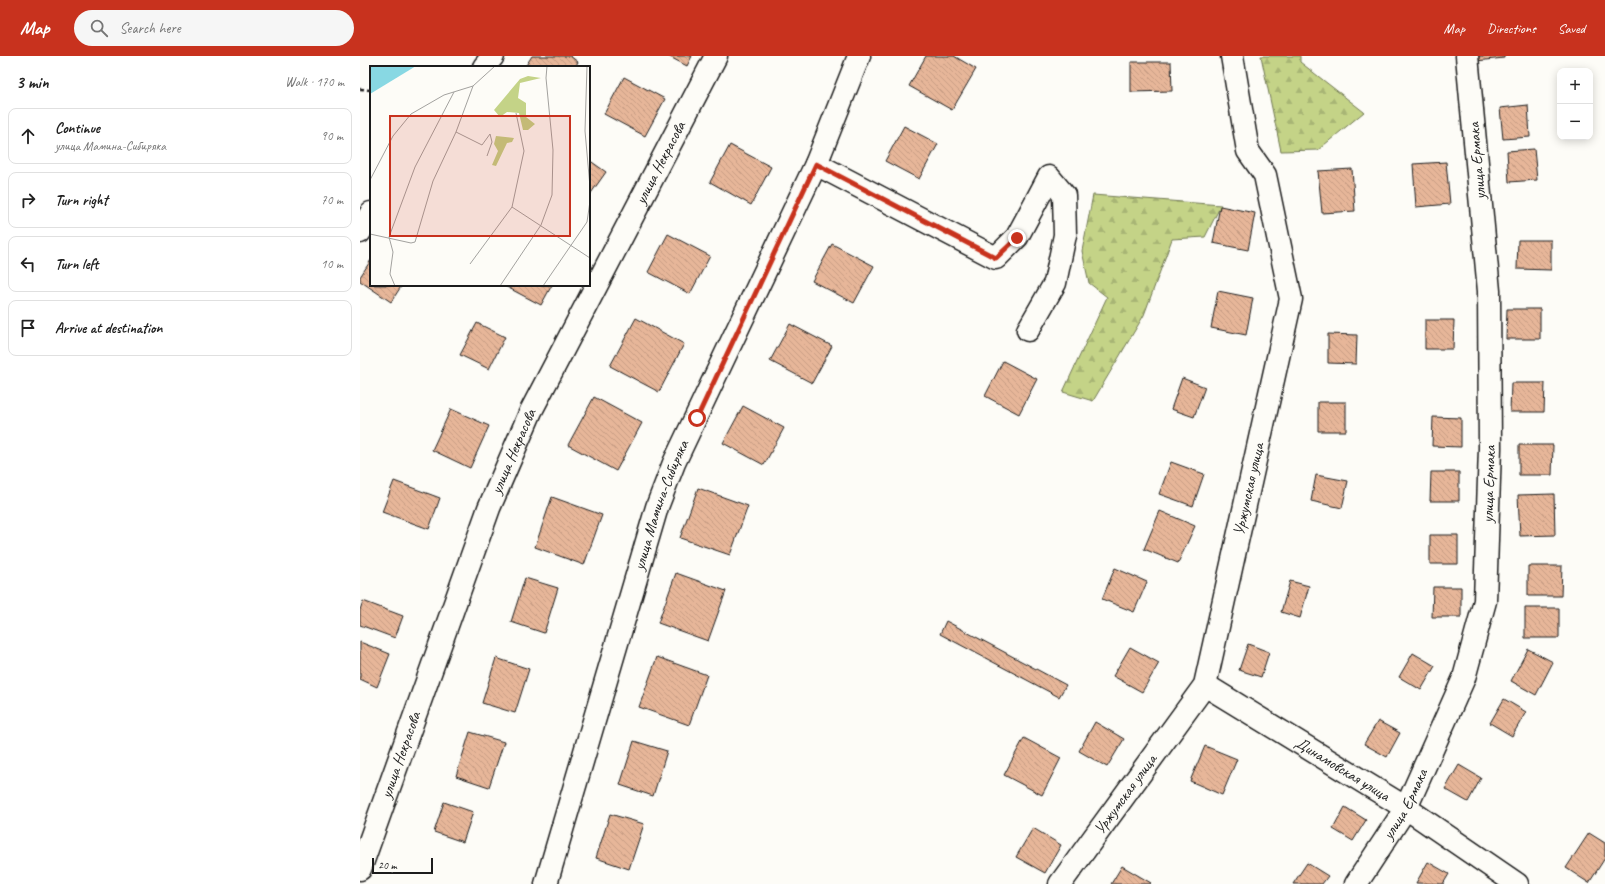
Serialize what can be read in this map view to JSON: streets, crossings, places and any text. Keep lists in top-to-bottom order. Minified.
{"streets":{"street":["улица Ермака","улица Некрасова","Уржумская улица","улица Мамина-Сибиряка","Динамовская улица"]},"crossings":[["улица Ермака","Динамовская улица"],["Уржумская улица","Динамовская улица"]],"scale_bar":"20 m","page":{"header":"Map","search":"Search here","nav":["Map","Directions","Saved"],"heading":["3 min","Walk · 170 m"],"map_buttons":["+","−"],"list":[["Continue","улица Мамина-Сибиряка","90 m"],["Turn right","70 m"],["Turn left","10 m"],"Arrive at destination"],"scale":"20 m"}}
